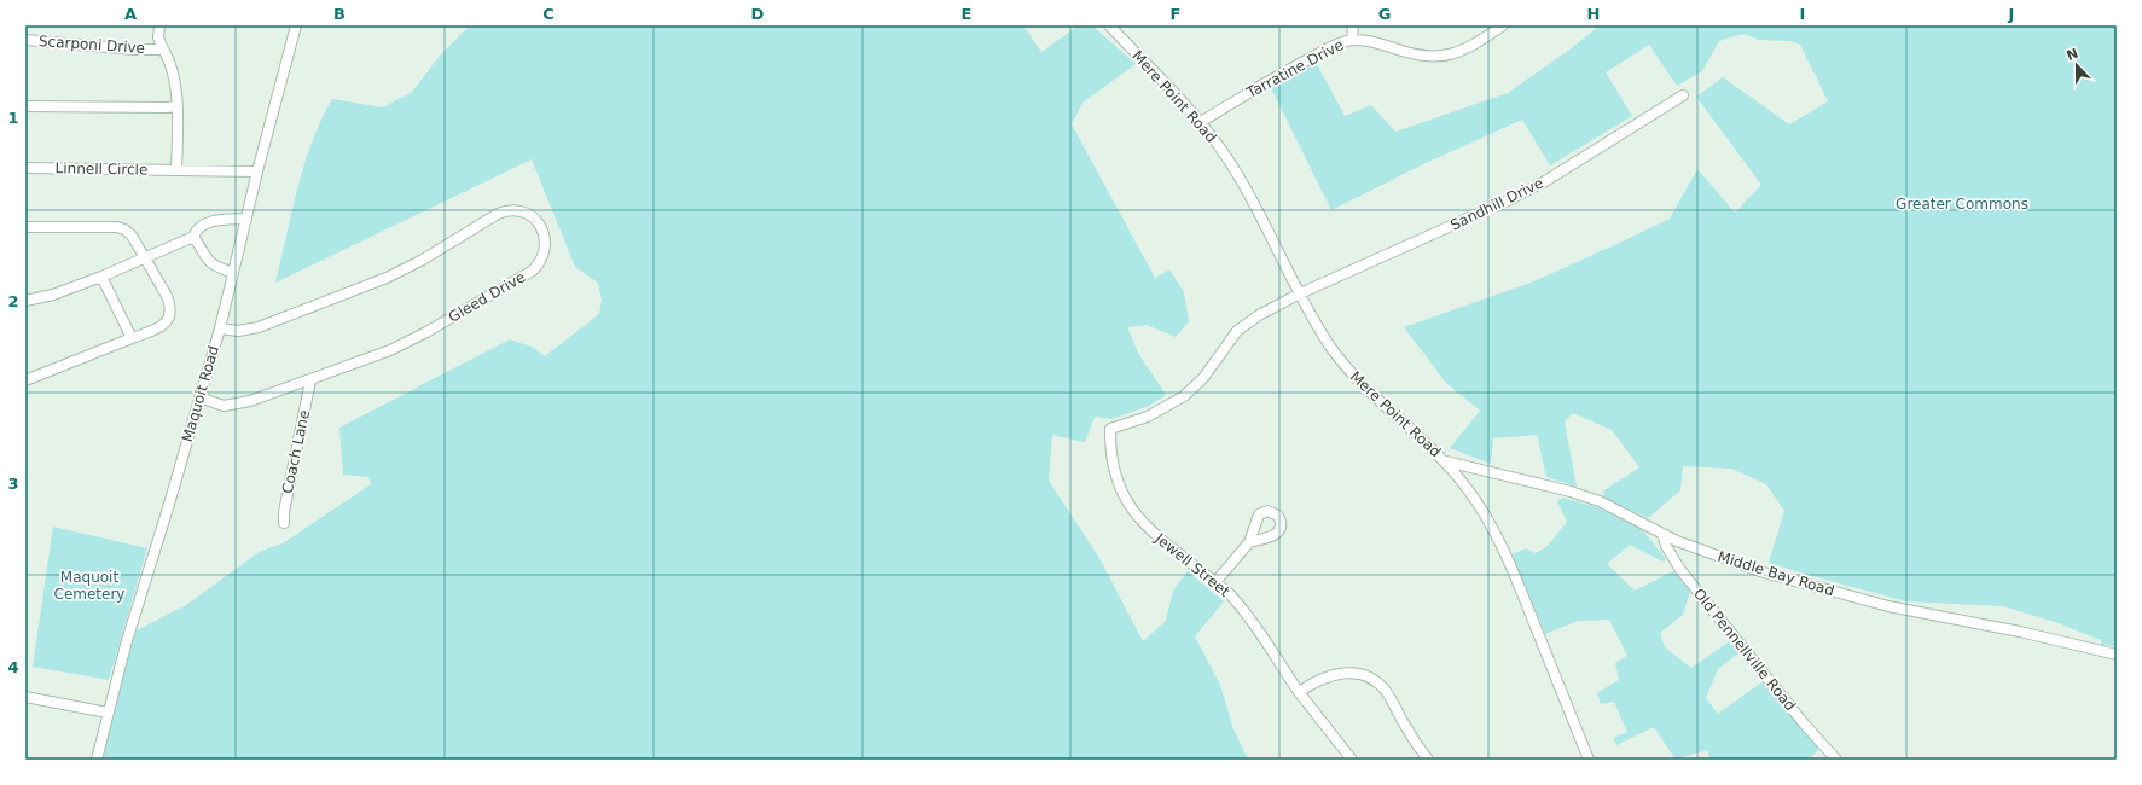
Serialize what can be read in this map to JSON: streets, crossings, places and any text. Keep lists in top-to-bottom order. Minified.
{"streets":{"street":["Scarponi Drive","Tarratine Drive","Mere Point Road","Linnell Circle","Sandhill Drive","Gleed Drive","Maquoit Road","Coach Lane","Jewell Street","Middle Bay Road","Old Pennellville Road"]},"crossings":[["Tarratine Drive","Mere Point Road"],["Mere Point Road","Sandhill Drive"],["Mere Point Road","Middle Bay Road"],["Linnell Circle","Maquoit Road"],["Sandhill Drive","Jewell Street"],["Gleed Drive","Maquoit Road"],["Gleed Drive","Coach Lane"],["Middle Bay Road","Old Pennellville Road"]],"parks":["Greater Commons","Maquoit Cemetery"],"north":"top","grid":{"columns":["A","B","C","D","E","F","G","H","I","J"],"rows":["1","2","3","4"]}}
